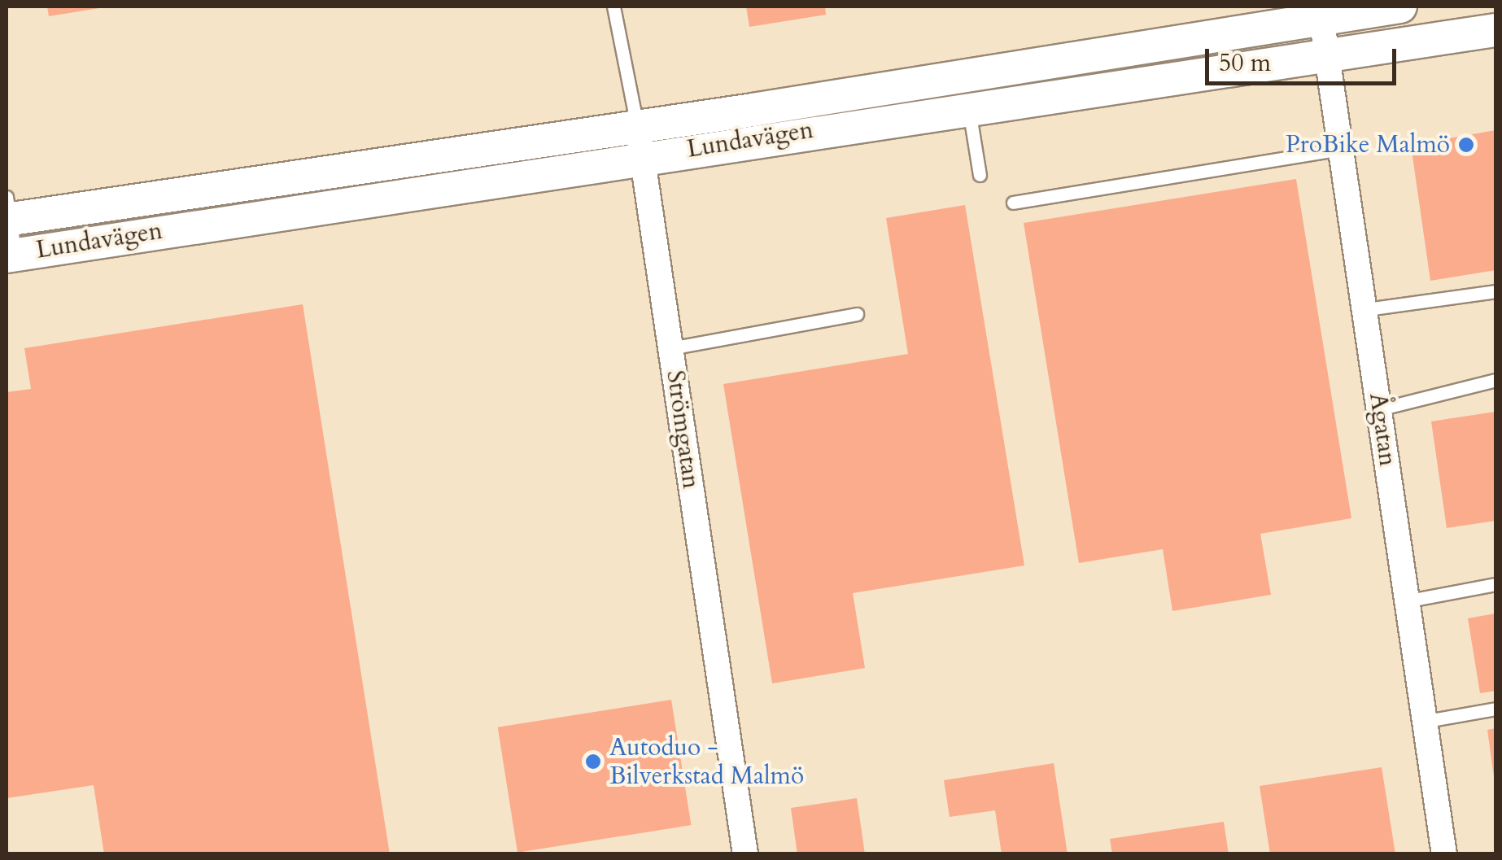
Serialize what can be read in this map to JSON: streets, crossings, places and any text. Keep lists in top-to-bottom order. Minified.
{"streets":{"main road":["Lundavägen"],"street":["Strömgatan","Ågatan"]},"crossings":[["Lundavägen","Strömgatan"],["Lundavägen","Ågatan"]],"places":["ProBike Malmö","Autoduo - Bilverkstad Malmö"],"scale_bar":"50 m"}
